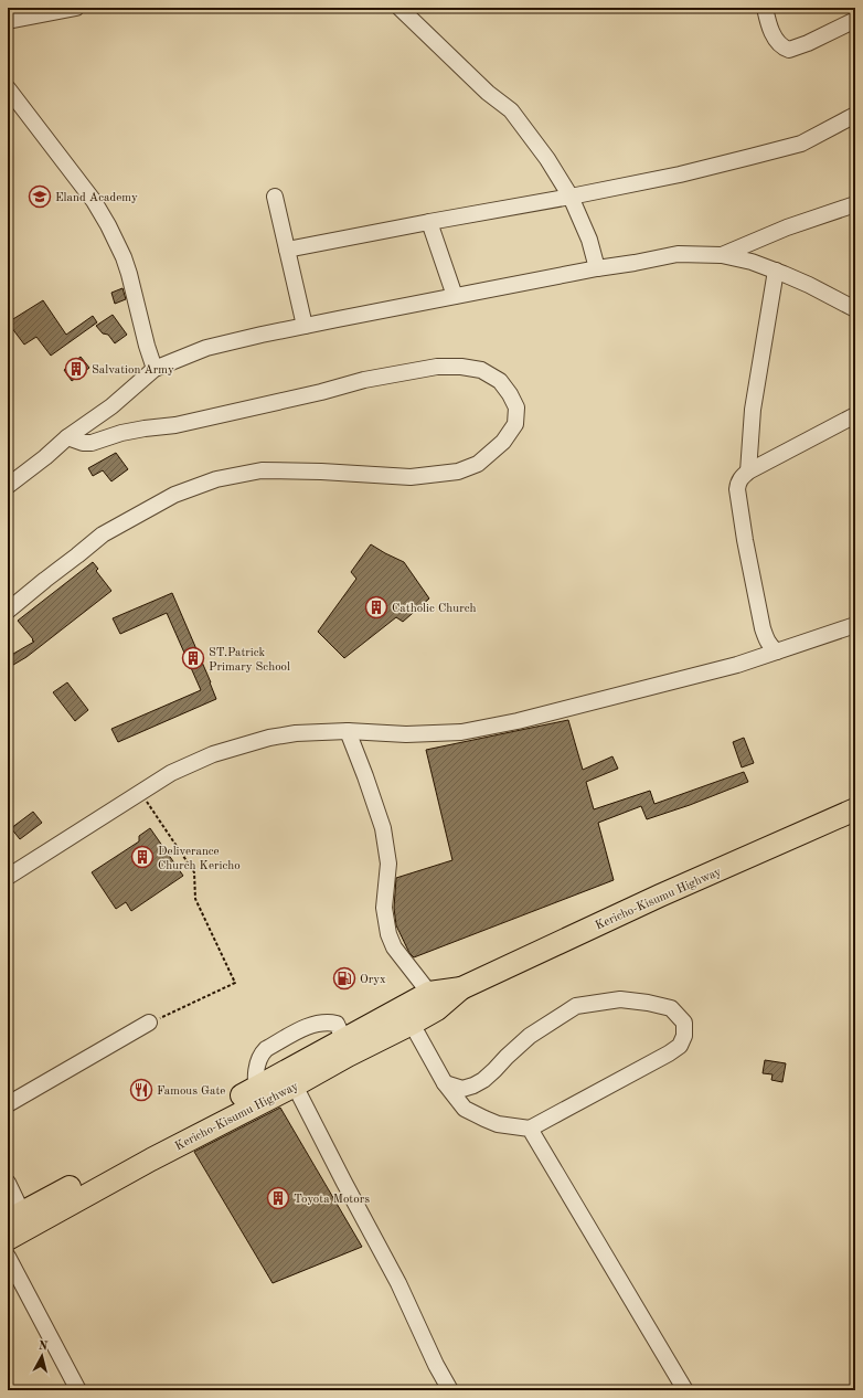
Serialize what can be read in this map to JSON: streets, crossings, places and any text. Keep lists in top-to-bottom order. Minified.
{"streets":{"highway":["Kericho-Kisumu Highway"]},"places":{"school or university":["Eland Academy"],"building":["Salvation Army","Catholic Church","ST.Patrick Primary School","Deliverance Church Kericho","Toyota Motors"],"fuel station":["Oryx"],"restaurant":["Famous Gate"]},"north":"top"}
